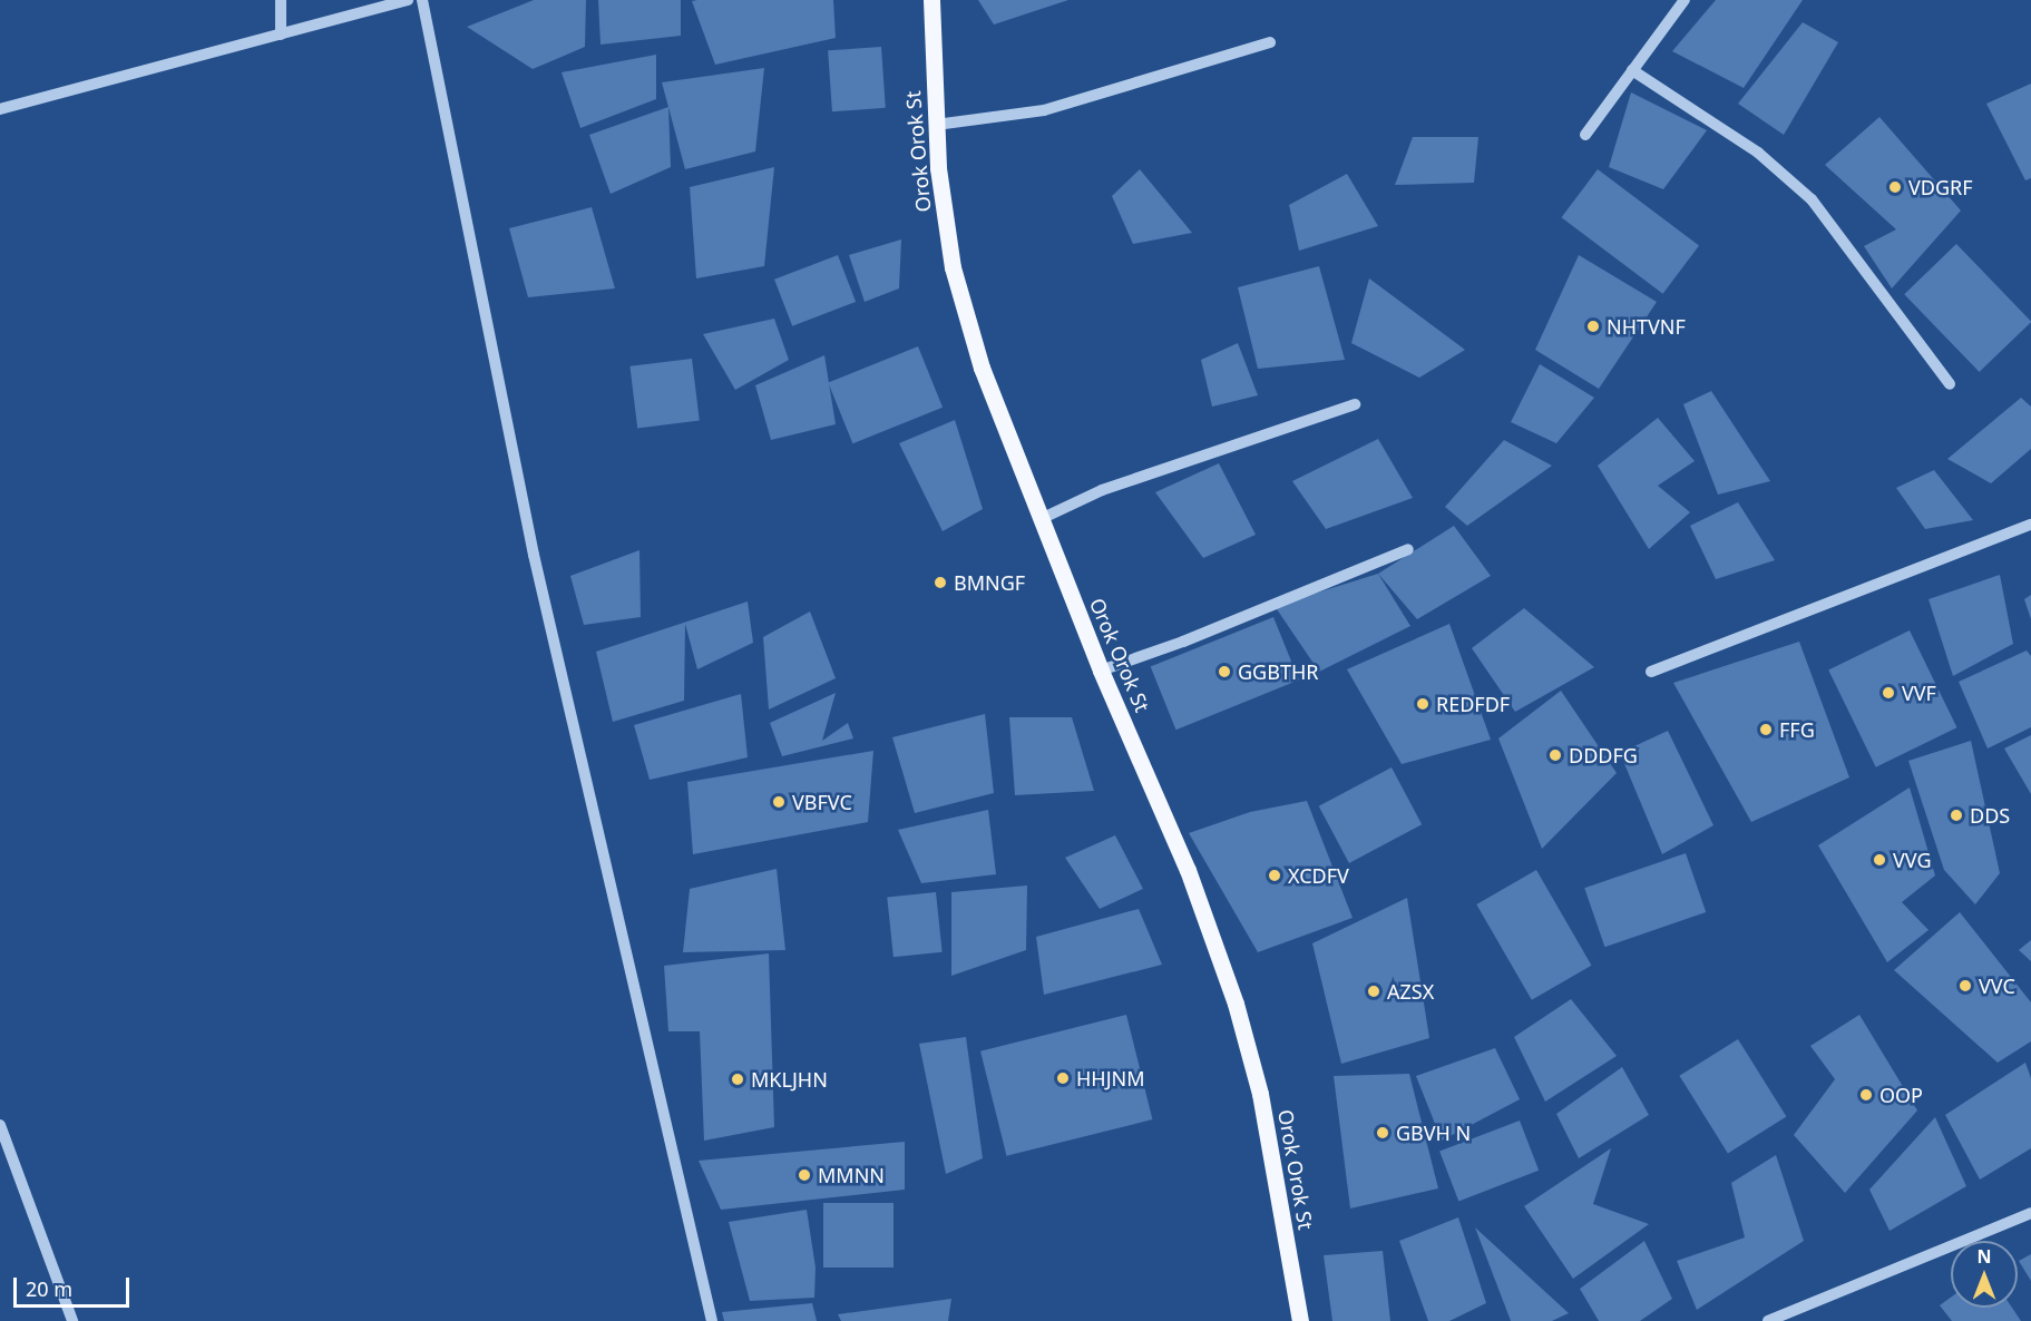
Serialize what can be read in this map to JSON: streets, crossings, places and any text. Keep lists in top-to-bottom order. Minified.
{"streets":{"main road":["Orok Orok St"]},"places":["VDGRF","NHTVNF","BMNGF","GGBTHR","VVF","REDFDF","FFG","DDDFG","VBFVC","DDS","VVG","XCDFV","VVC","AZSX","HHJNM","MKLJHN","OOP","GBVH N","MMNN"],"scale_bar":"20 m","north":"top"}
